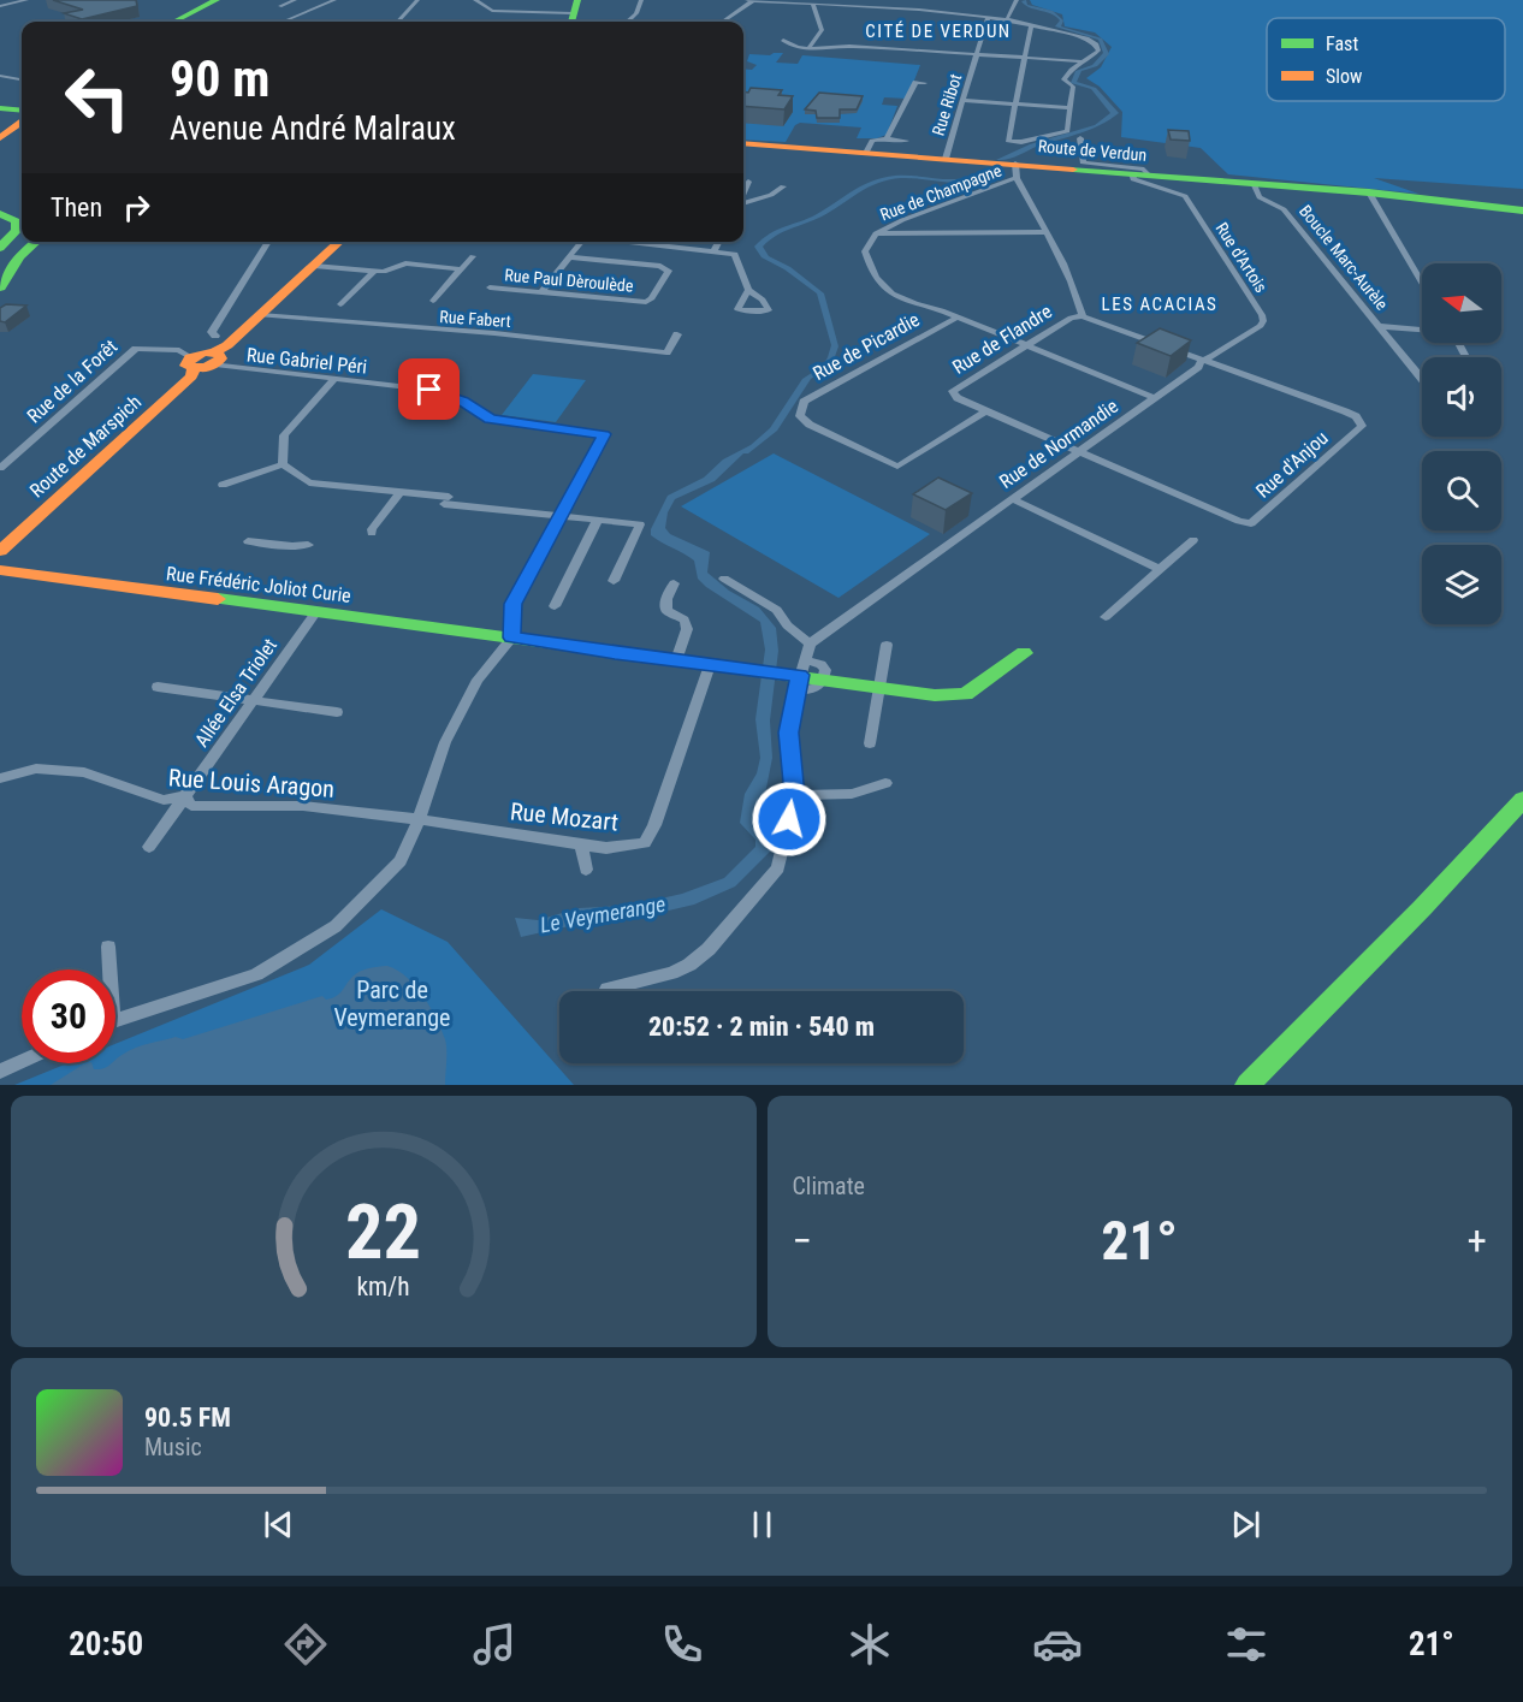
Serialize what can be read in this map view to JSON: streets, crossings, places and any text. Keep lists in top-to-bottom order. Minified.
{"streets":{"main road":["Route de Verdun","Route de Marspich","Rue Frédéric Joliot Curie"],"street":["Rue Ribot","Rue de Champagne","Rue d'Artois","Boucle Marc-Aurèle","Rue Paul Dèroulède","Rue Fabert","Rue de Flandre","Rue de Picardie","Rue Gabriel Péri","Rue de la Forêt","Rue de Normandie","Rue d'Anjou","Allée Elsa Triolet","Rue Louis Aragon","Rue Mozart"]},"crossings":[["Rue Ribot","Route de Verdun"],["Route de Verdun","Rue de Champagne"],["Route de Verdun","Rue d'Artois"],["Route de Verdun","Boucle Marc-Aurèle"],["Rue de Champagne","Rue de Flandre"],["Rue de Champagne","Rue de Picardie"],["Rue de Champagne","Rue de Normandie"],["Rue d'Artois","Rue de Normandie"],["Rue d'Artois","Rue d'Anjou"],["Rue de Flandre","Rue de Picardie"],["Rue de Flandre","Rue de Normandie"],["Rue de Flandre","Rue d'Anjou"],["Rue de la Forêt","Route de Marspich"],["Rue de Normandie","Rue d'Anjou"],["Rue Frédéric Joliot Curie","Allée Elsa Triolet"],["Rue Frédéric Joliot Curie","Rue Mozart"],["Allée Elsa Triolet","Rue Louis Aragon"],["Rue Louis Aragon","Rue Mozart"]],"districts":["CITÉ DE VERDUN","LES ACACIAS"],"water":["Le Veymerange"],"parks":["Parc de Veymerange"],"legend":["Fast","Slow"],"north":"left","page":{"turn":["90 m","Avenue André Malraux"],"then":"Then","limit":"30","trip":"20:52 · 2 min · 540 m","tile":"Climate","heat":["−","21°","+"],"song":["90.5 FM","Music"],"tabs":["20:50","21°"],"gauge":["22","km/h"]}}
